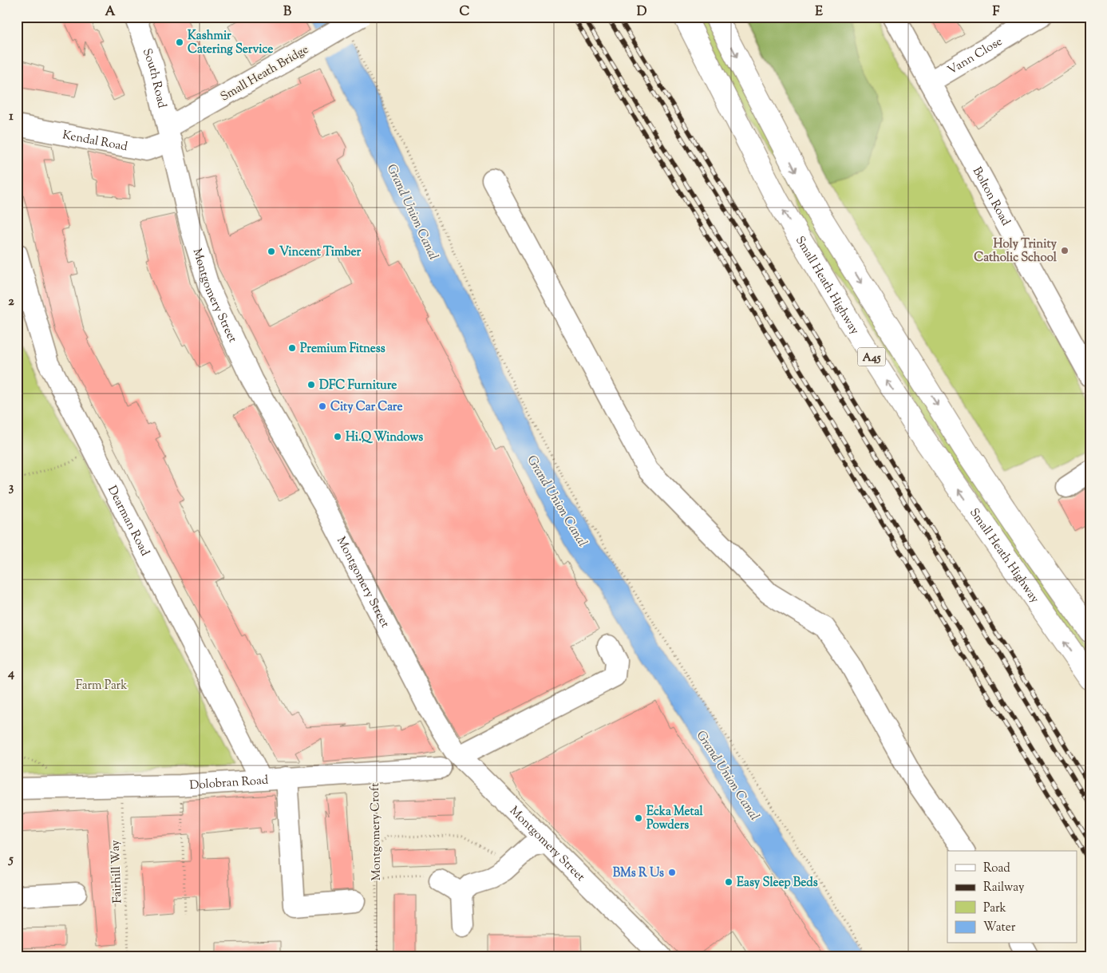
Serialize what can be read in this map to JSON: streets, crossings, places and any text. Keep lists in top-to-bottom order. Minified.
{"streets":{"highway":["Small Heath Highway","A45"],"street":["Vann Close","Small Heath Bridge","South Road","Kendal Road","Bolton Road","Montgomery Street","Dearman Road","Dolobran Road"],"path":["Montgomery Croft","Fairhill Way"]},"crossings":[["Vann Close","Bolton Road"],["Small Heath Bridge","South Road"],["Small Heath Bridge","Kendal Road"],["Small Heath Bridge","Montgomery Street"],["South Road","Kendal Road"],["South Road","Montgomery Street"],["Kendal Road","Montgomery Street"],["Dearman Road","Dolobran Road"],["Dolobran Road","Montgomery Croft"],["Dolobran Road","Fairhill Way"]],"water":["Grand Union Canal"],"parks":["Farm Park"],"places":["Kashmir Catering Service","Holy Trinity Catholic School","Vincent Timber","Premium Fitness","DFC Furniture","City Car Care","Hi.Q Windows","Ecka Metal Powders","BMs R Us","Easy Sleep Beds"],"legend":["Road","Railway","Park","Water"],"grid":{"columns":["A","B","C","D","E","F"],"rows":["1","2","3","4","5"]}}
